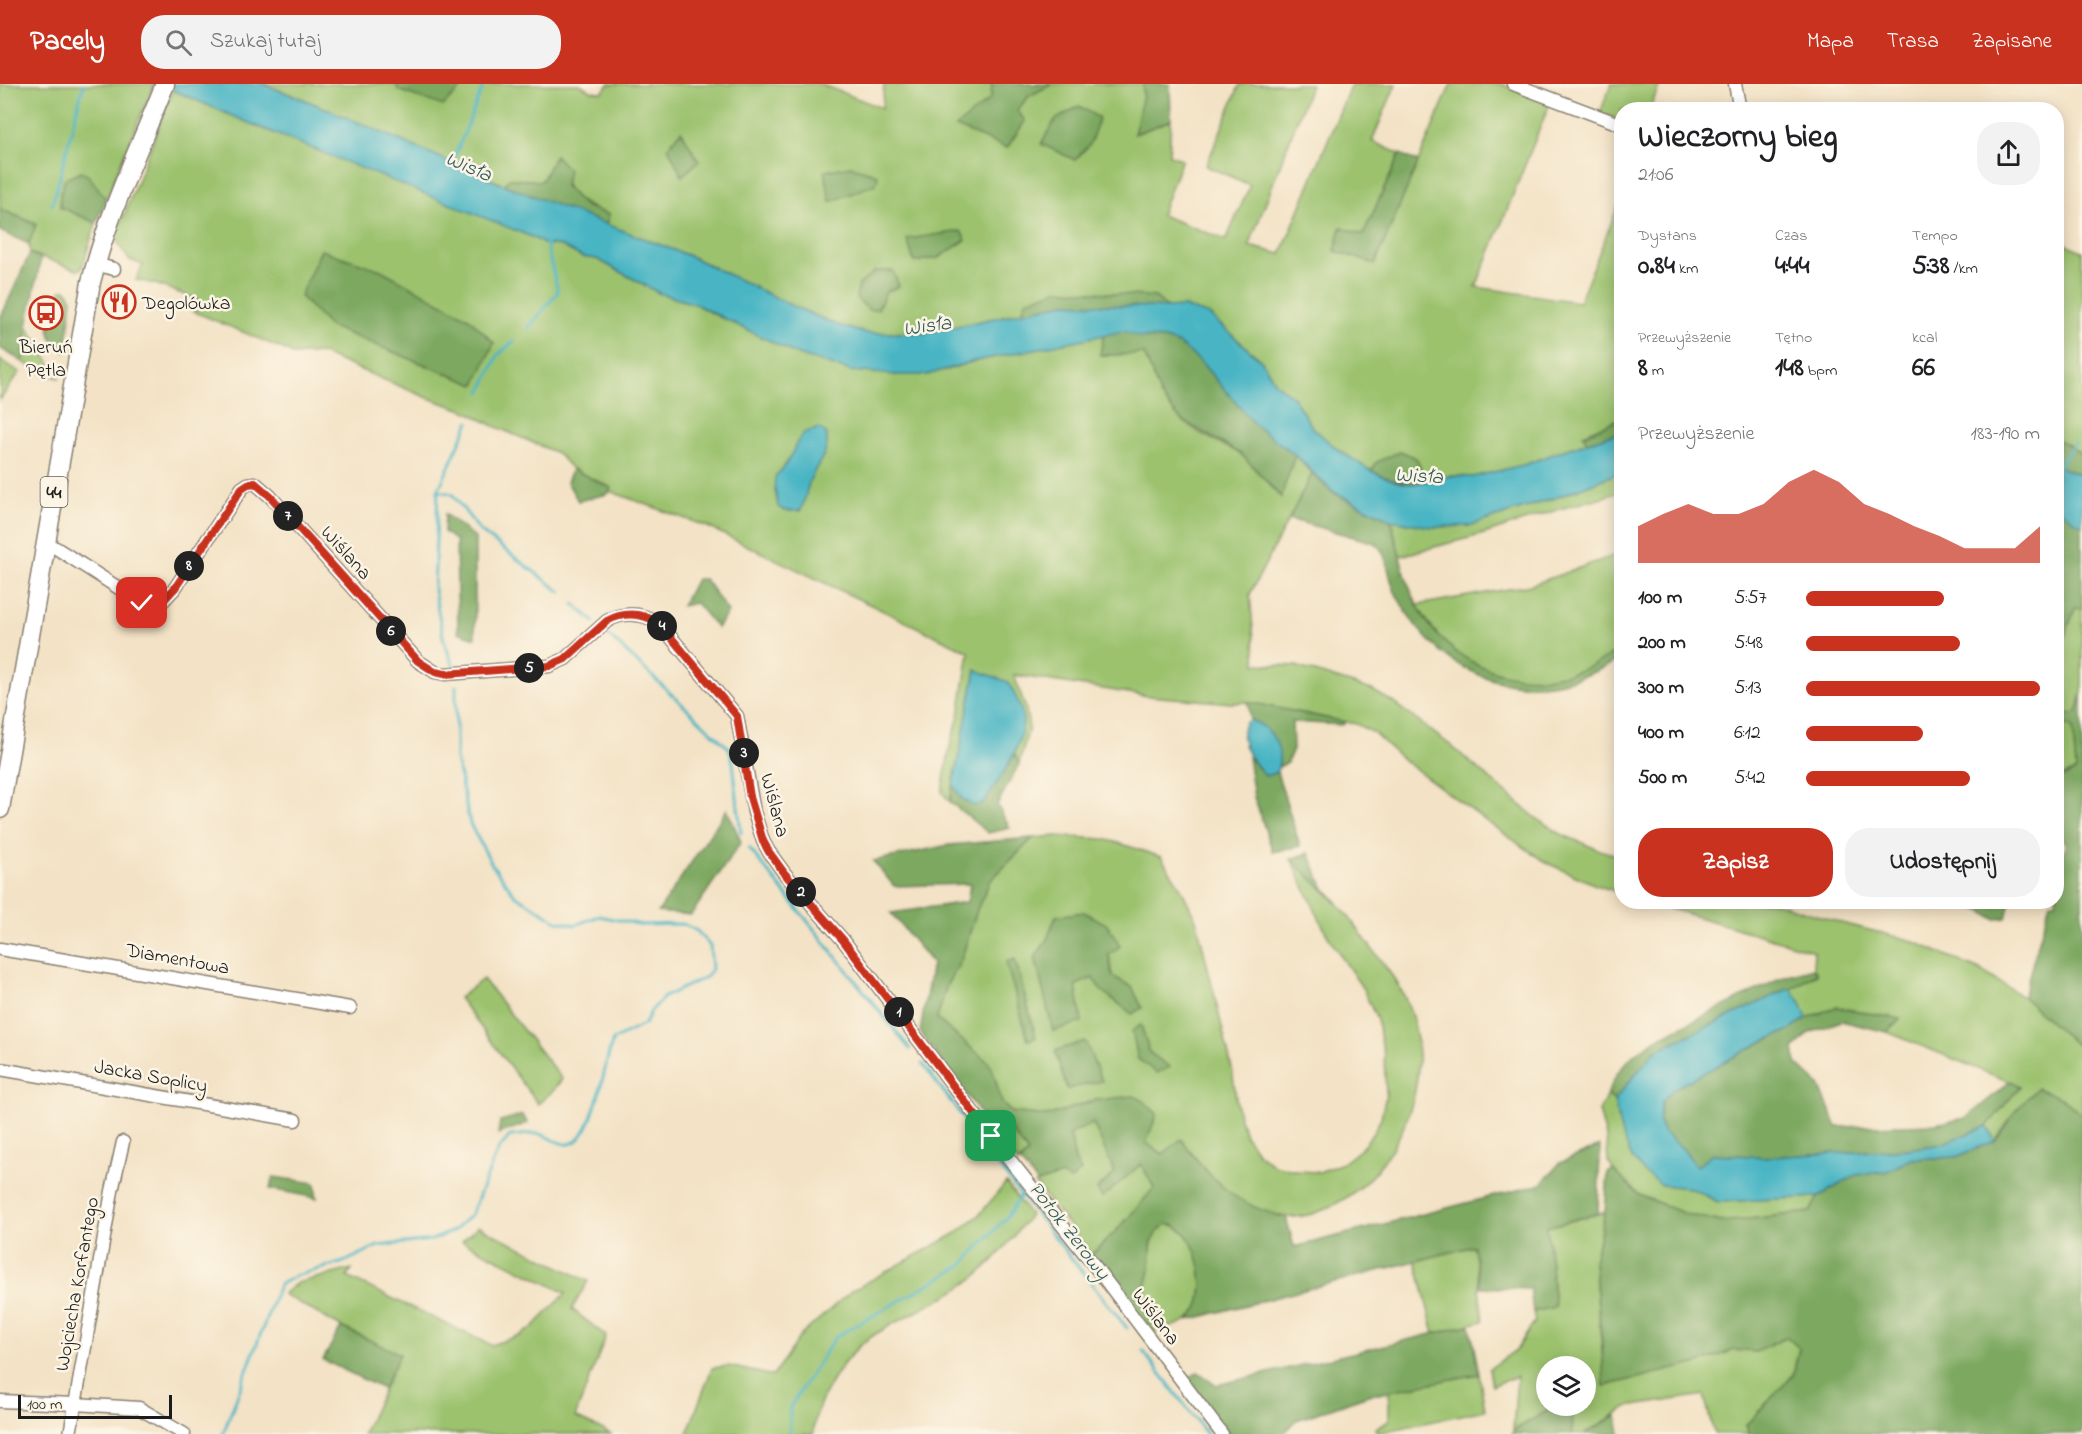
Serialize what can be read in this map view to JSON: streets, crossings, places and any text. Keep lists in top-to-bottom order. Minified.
{"streets":{"main road":["44"],"street":["Wiślana","Diamentowa","Jacka Soplicy","Wojciecha Korfantego"]},"crossings":[["44","Wiślana"]],"water":["Wisła","Potok Zerowy"],"places":{"restaurant":["Degolówka"],"bus stop":["Bieruń Pętla"]},"scale_bar":"100 m","page":{"header":"Pacely","search":"Szukaj tutaj","nav":["Mapa","Trasa","Zapisane"],"heading":["Wieczorny bieg","21:06"],"stats":[["Dystans","0.84 km"],["Czas","4:44"],["Tempo","5:38 /km"],["Przewyższenie","8 m"],["Tętno","148 bpm"],["kcal","66"]],"chart":["Przewyższenie","183–190 m"],"pins":["7","8","4","6","5","3","2","1"],"list":[{"name":"100 m","note":"5:57"},{"name":"200 m","note":"5:48"},{"name":"300 m","note":"5:13"},{"name":"400 m","note":"6:12"},{"name":"500 m","note":"5:42"}],"buttons":["Zapisz","Udostępnij"],"scale":"100 m"}}
